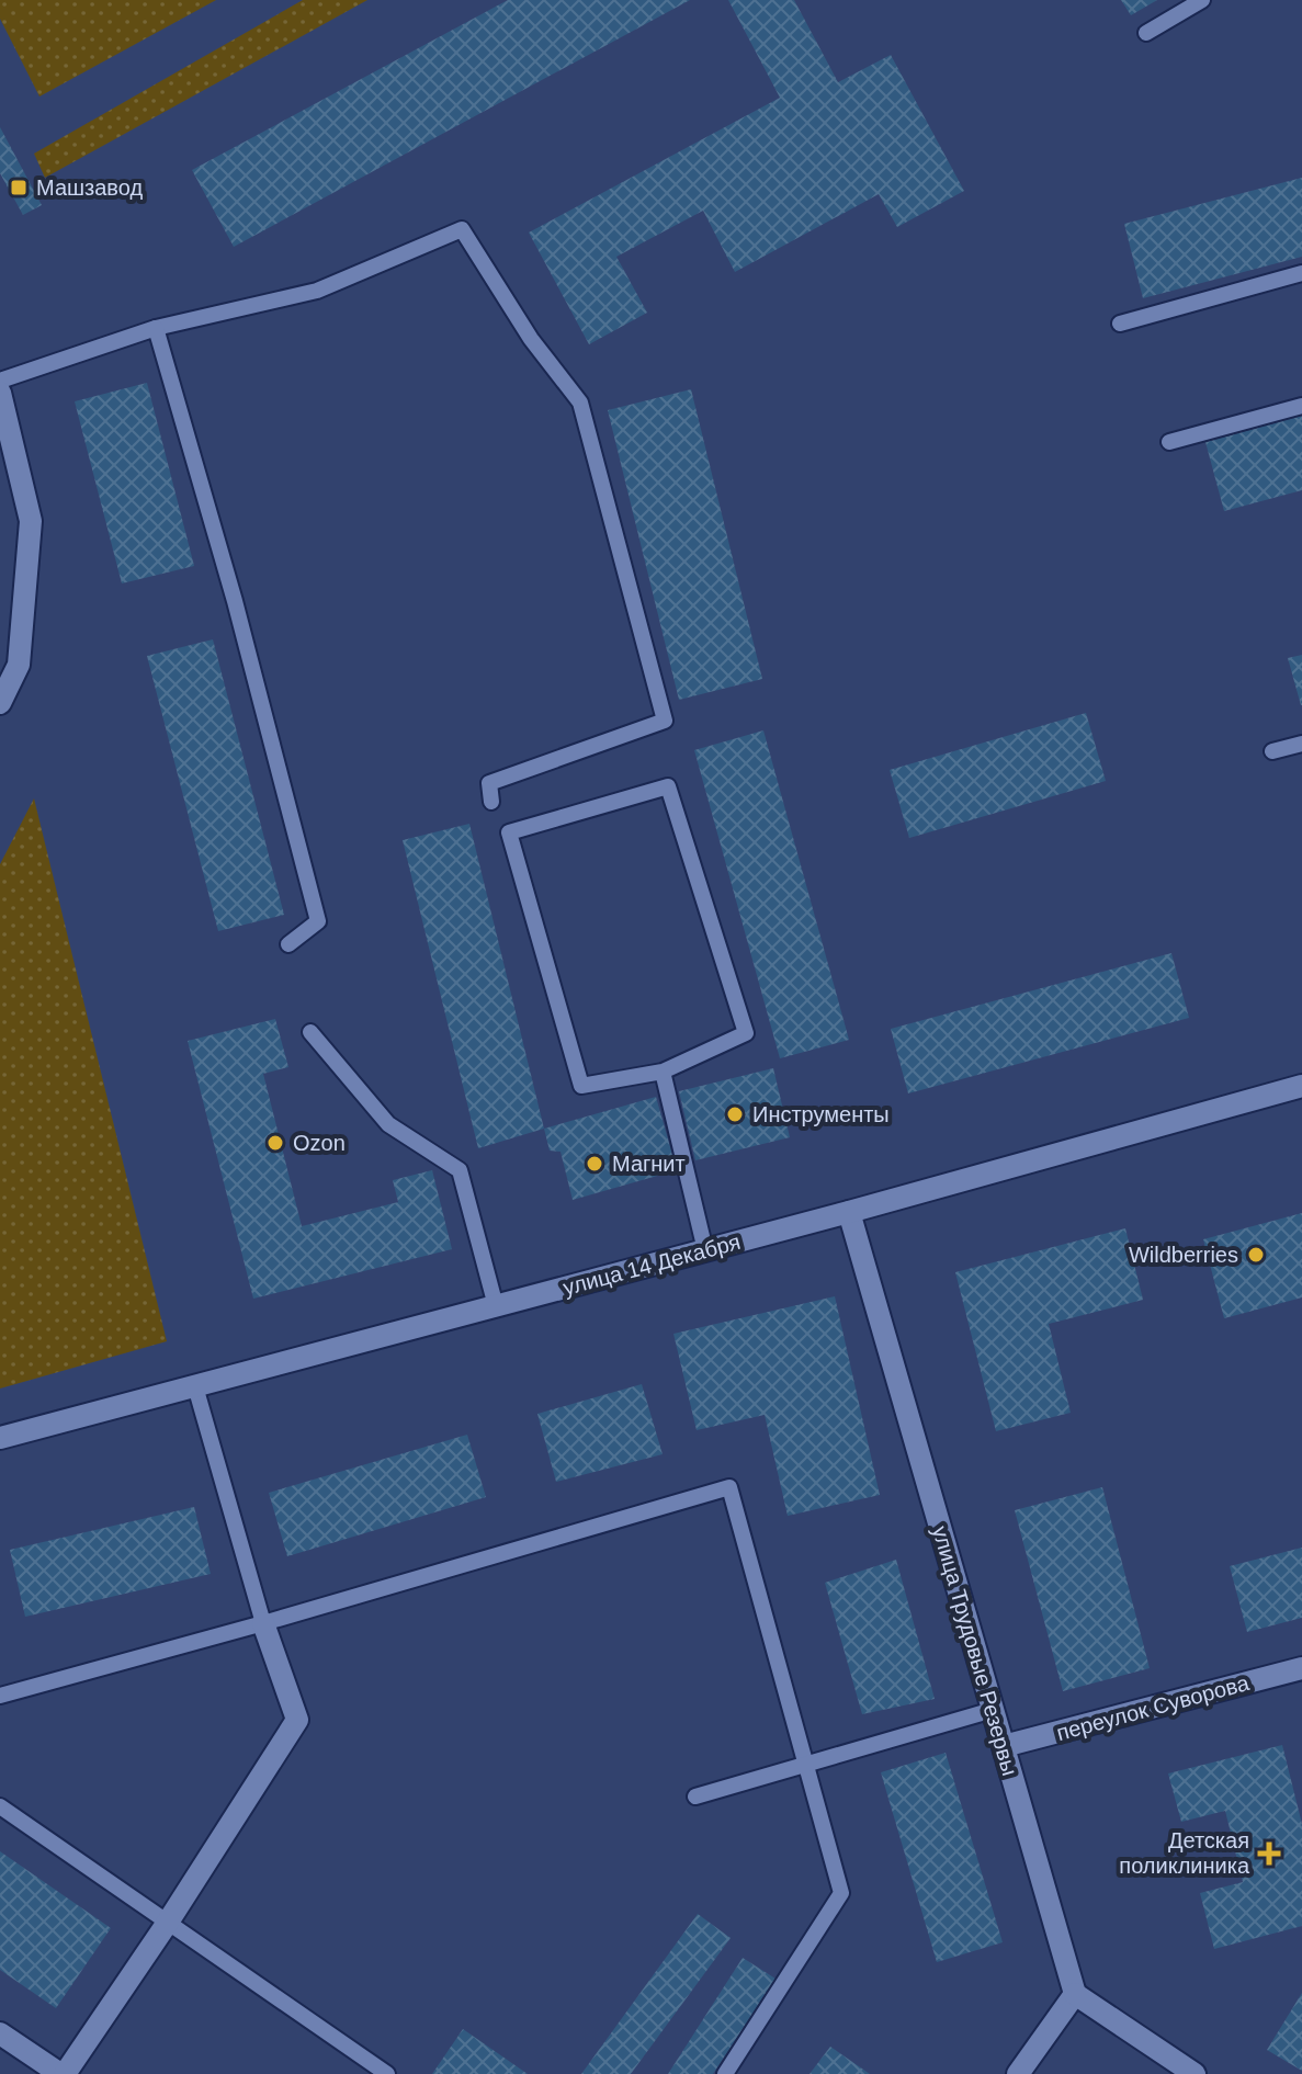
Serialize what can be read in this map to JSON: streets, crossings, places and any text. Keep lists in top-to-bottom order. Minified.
{"streets":{"street":["улица 14 Декабря","улица Трудовые Резервы","переулок Суворова"]},"crossings":[["улица 14 Декабря","улица Трудовые Резервы"],["улица Трудовые Резервы","переулок Суворова"]],"places":{"transit":["Машзавод"],"other":["Инструменты","Ozon","Магнит","Wildberries"],"health":["Детская поликлиника"]}}
